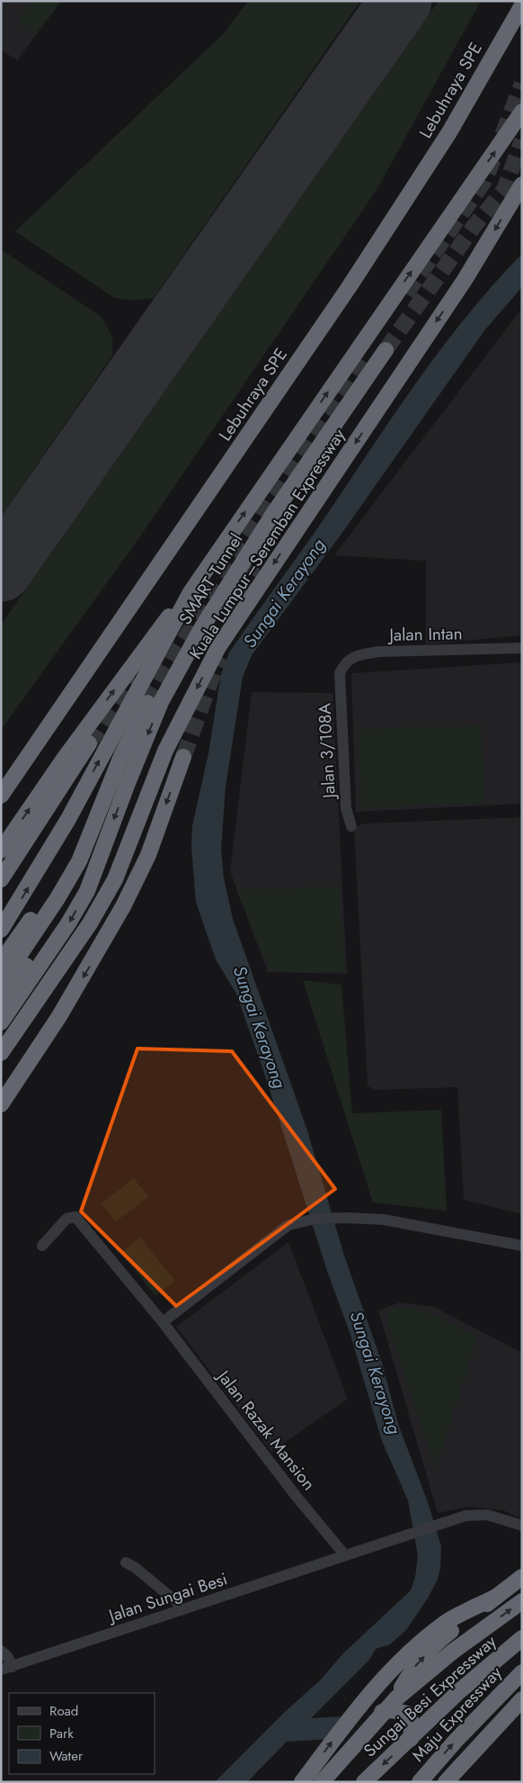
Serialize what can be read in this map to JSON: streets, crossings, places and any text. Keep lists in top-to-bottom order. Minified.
{"streets":{"highway":["Lebuhraya SPE","Kuala Lumpur–Seremban Expressway","SMART Tunnel","Sungai Besi Expressway","Maju Expressway"],"street":["Jalan Intan","Jalan 3/108A","Jalan Razak Mansion","Jalan Sungai Besi"]},"crossings":[["Jalan Intan","Jalan 3/108A"],["Jalan Razak Mansion","Jalan Sungai Besi"]],"water":["Sungai Kerayong"],"legend":["Road","Park","Water"]}
